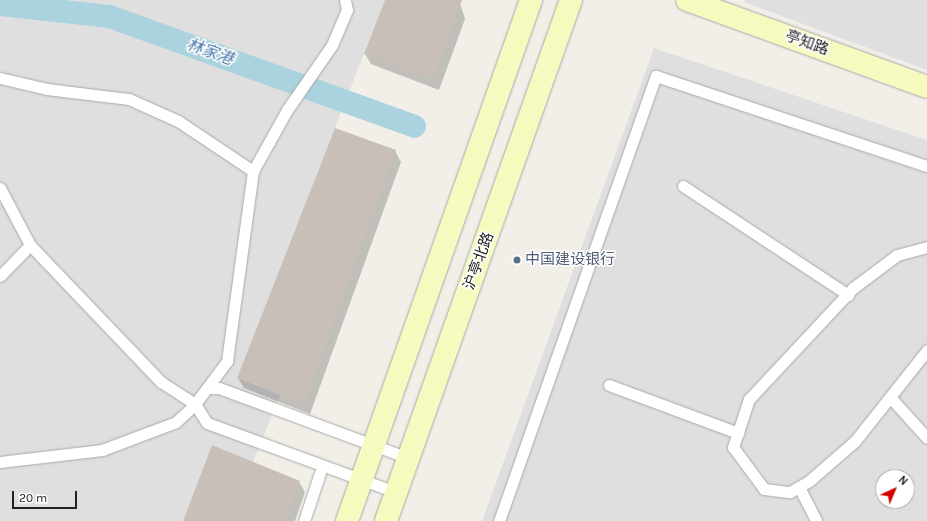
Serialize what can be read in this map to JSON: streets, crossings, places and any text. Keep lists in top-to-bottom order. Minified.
{"streets":{"street":["亭知路","沪亭北路"]},"water":["林家港"],"places":["中国建设银行"],"scale_bar":"20 m","north":"top right"}
